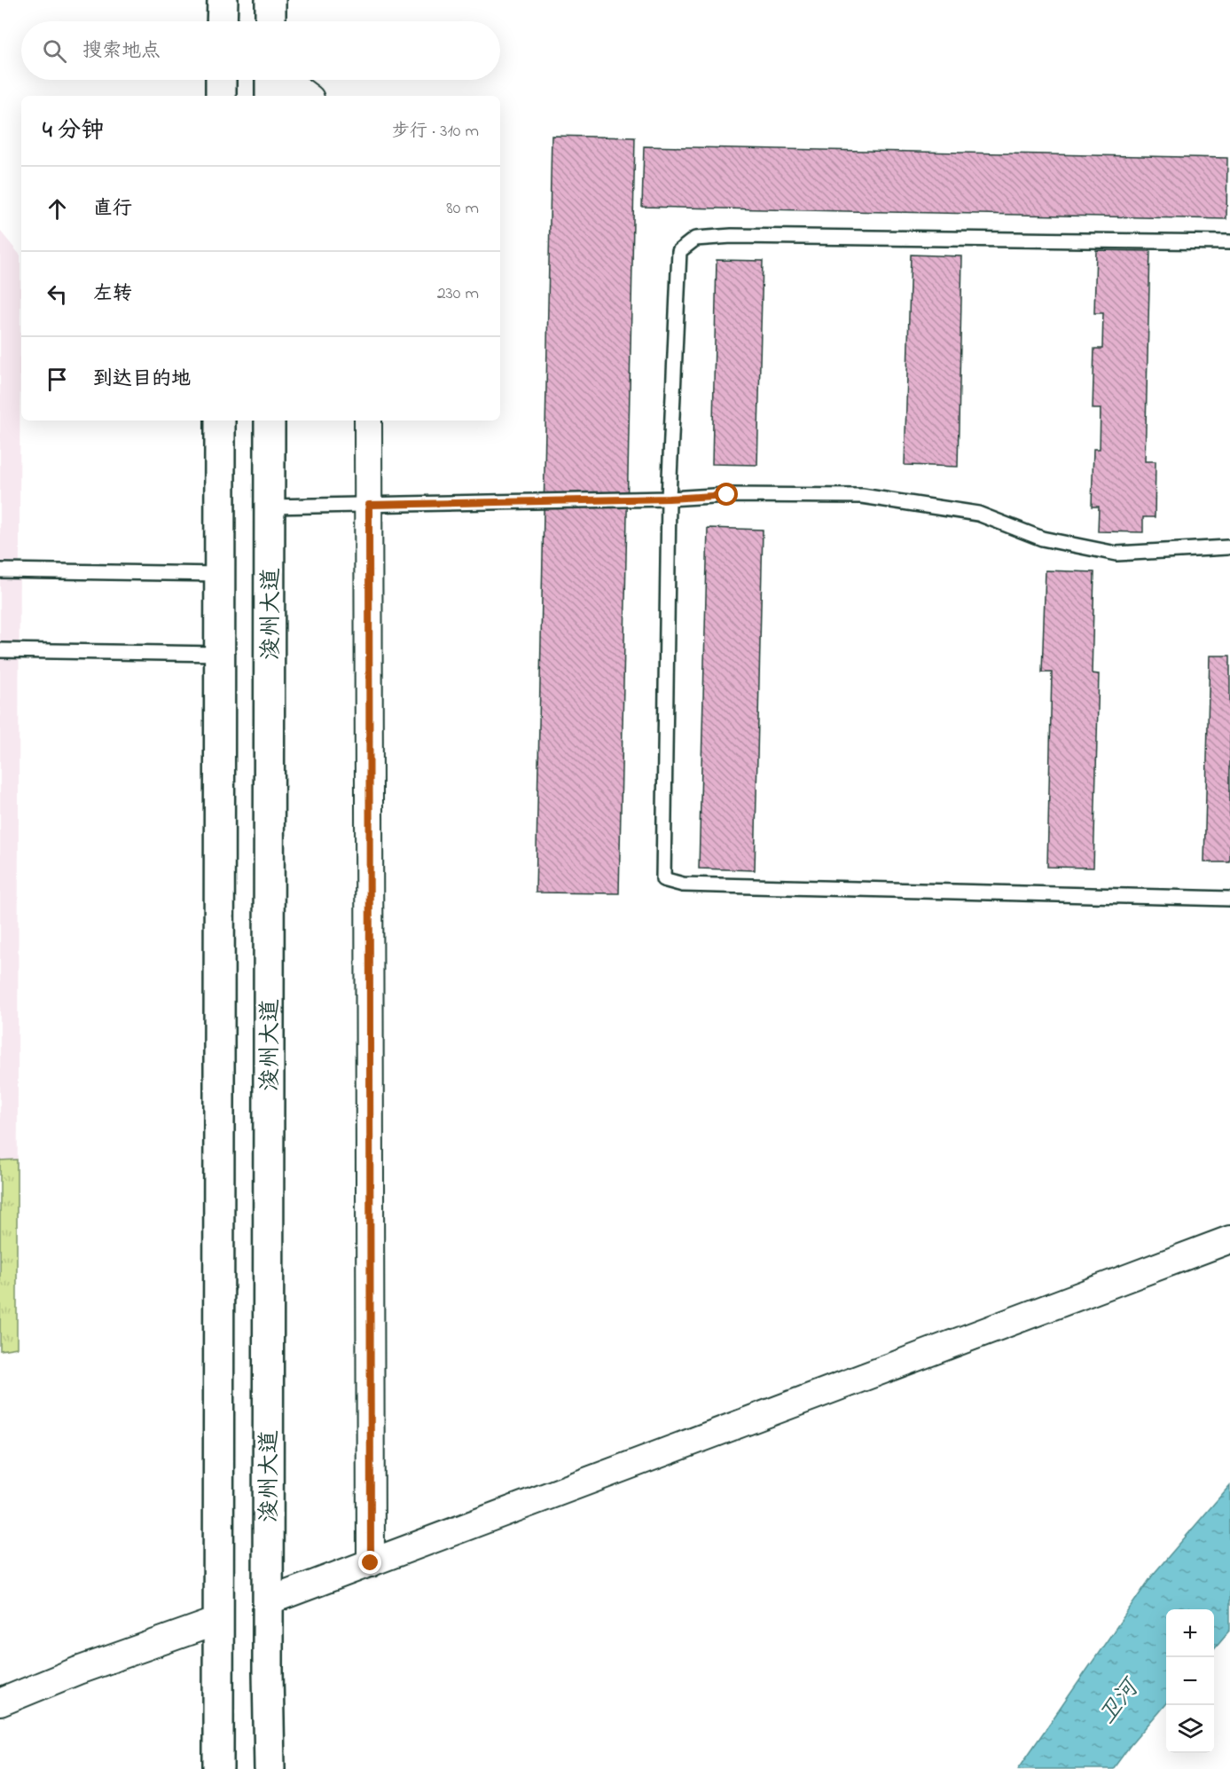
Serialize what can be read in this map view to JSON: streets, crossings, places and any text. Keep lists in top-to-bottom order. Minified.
{"streets":{"main road":["浚州大道"]},"water":["卫河"],"page":{"search":"搜索地点","heading":["4 分钟","步行 · 310 m"],"list":[["直行","80 m"],["左转","230 m"],"到达目的地"],"map_buttons":["+","−"]}}
